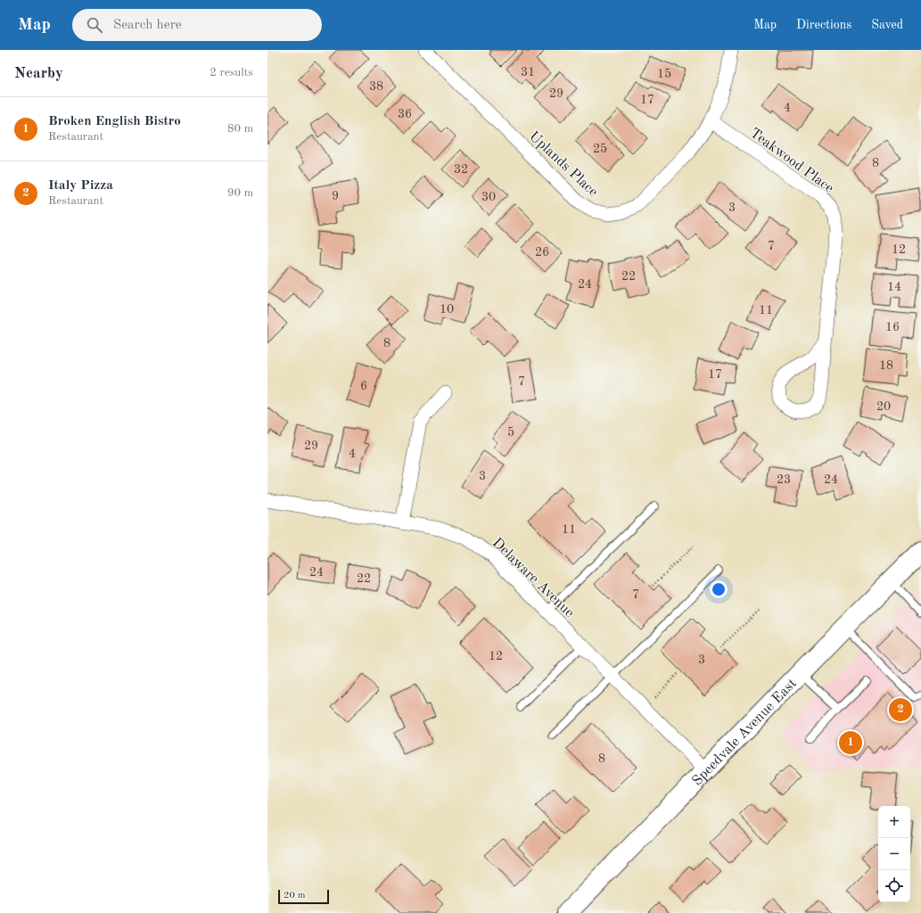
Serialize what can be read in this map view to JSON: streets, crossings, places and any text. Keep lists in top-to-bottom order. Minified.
{"streets":{"main road":["Speedvale Avenue East"],"street":["Teakwood Place","Uplands Place","Delaware Avenue"]},"crossings":[["Teakwood Place","Uplands Place"],["Delaware Avenue","Speedvale Avenue East"]],"house_numbers":["31","15","38","29","17","4","36","25","8","32","9","30","3","7","12","26","22","24","14","10","11","16","8","18","17","7","6","20","5","29","4","3","23","24","11","24","22","7","12","3","8"],"scale_bar":"20 m","page":{"header":"Map","search":"Search here","nav":["Map","Directions","Saved"],"heading":["Nearby","2 results"],"list":[{"mark":"1","name":"Broken English Bistro","note":"Restaurant","value":"80 m"},{"mark":"2","name":"Italy Pizza","note":"Restaurant","value":"90 m"}],"pins":["2","1"],"map_buttons":["+","−"],"scale":"20 m"}}
